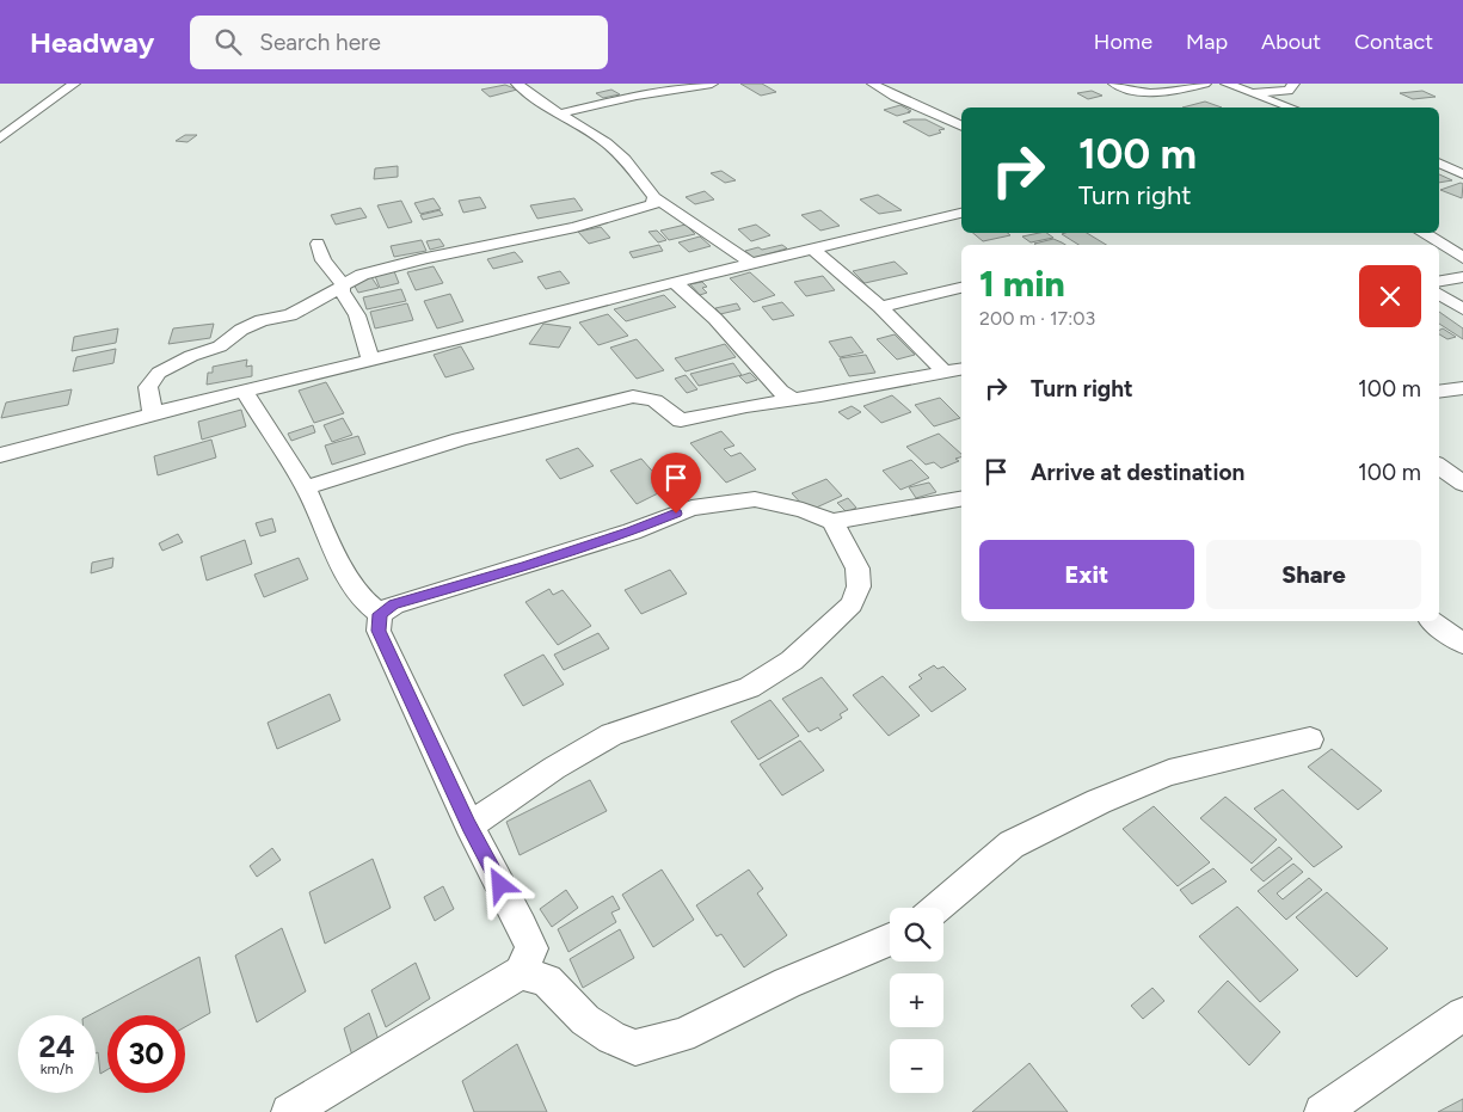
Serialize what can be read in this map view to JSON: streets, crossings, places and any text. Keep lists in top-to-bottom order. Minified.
{"page":{"header":"Headway","search":"Search here","nav":["Home","Map","About","Contact"],"turn":["100 m","Turn right"],"heading":["1 min","200 m · 17:03"],"list":[{"name":"Turn right","value":"100 m"},{"name":"Arrive at destination","value":"100 m"}],"buttons":["Exit","Share"],"map_buttons":["+","−"],"speed":"24 km/h","limit":"30"}}
